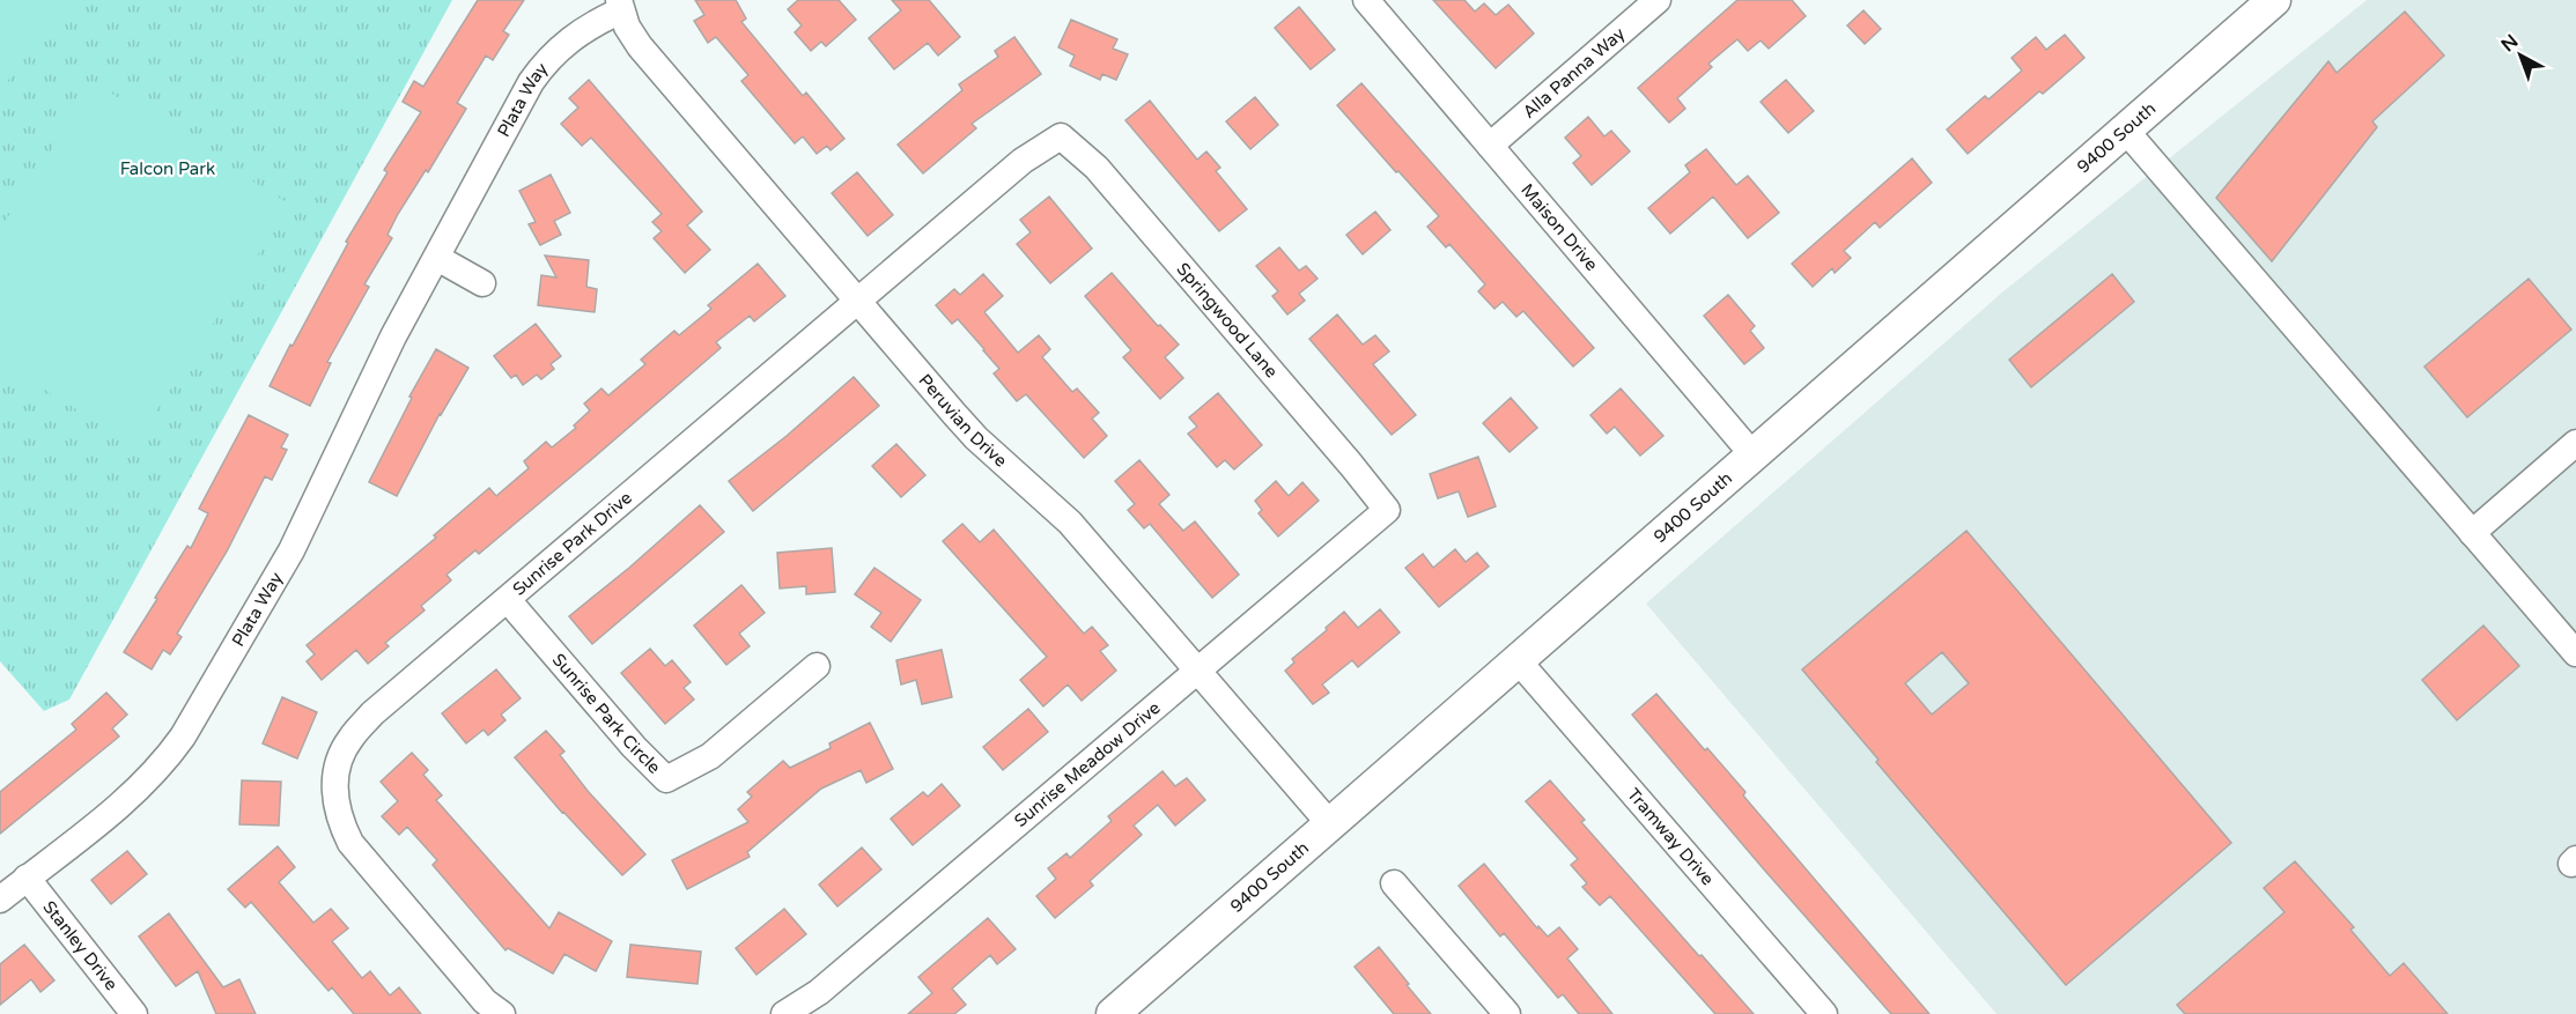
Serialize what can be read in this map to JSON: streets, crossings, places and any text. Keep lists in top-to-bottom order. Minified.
{"streets":{"main road":["9400 South"],"street":["Alla Panna Way","Plata Way","Maison Drive","Springwood Lane","Peruvian Drive","Sunrise Park Drive","Sunrise Park Circle","Sunrise Meadow Drive","Tramway Drive","Stanley Drive"]},"crossings":[["Alla Panna Way","Maison Drive"],["Plata Way","Peruvian Drive"],["Plata Way","Stanley Drive"],["9400 South","Maison Drive"],["9400 South","Peruvian Drive"],["9400 South","Tramway Drive"],["Springwood Lane","Sunrise Park Drive"],["Springwood Lane","Sunrise Meadow Drive"],["Peruvian Drive","Sunrise Park Drive"],["Peruvian Drive","Sunrise Meadow Drive"],["Sunrise Park Drive","Sunrise Park Circle"]],"parks":["Falcon Park"],"north":"top left"}
